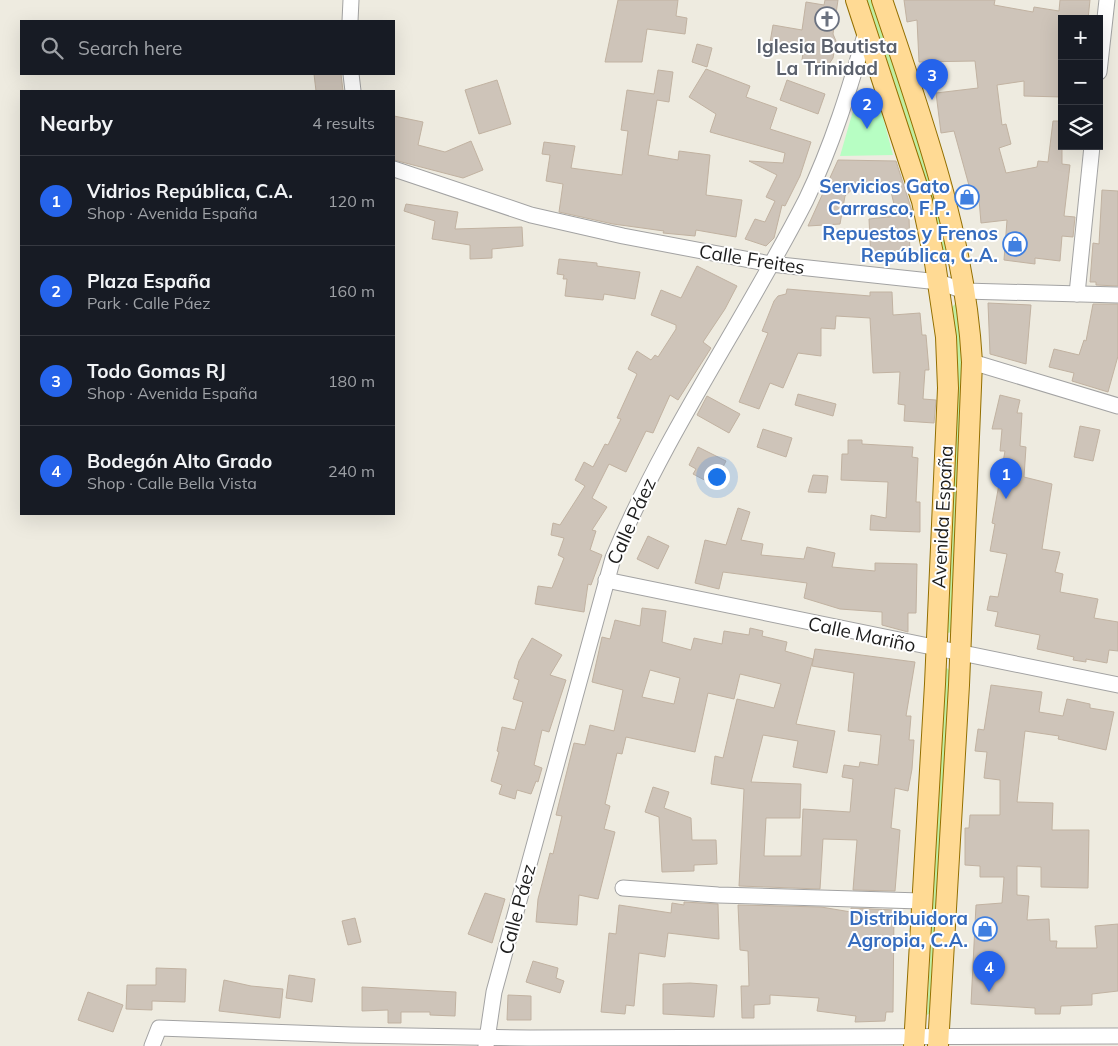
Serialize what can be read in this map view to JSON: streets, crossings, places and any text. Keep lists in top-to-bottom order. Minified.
{"streets":{"main road":["Avenida España"],"street":["Calle Freites","Calle Páez","Calle Mariño"]},"crossings":[["Calle Freites","Avenida España"],["Calle Freites","Calle Páez"],["Avenida España","Calle Páez"],["Avenida España","Calle Mariño"],["Calle Páez","Calle Mariño"]],"places":{"church":["Iglesia Bautista La Trinidad"],"shop":["Servicios Gato Carrasco, F.P.","Repuestos y Frenos República, C.A.","Distribuidora Agropia, C.A."]},"page":{"map_buttons":["+","−"],"search":"Search here","pins":["3","2","1","4"],"heading":["Nearby","4 results"],"list":[{"mark":"1","name":"Vidrios República, C.A.","note":"Shop · Avenida España","value":"120 m"},{"mark":"2","name":"Plaza España","note":"Park · Calle Páez","value":"160 m"},{"mark":"3","name":"Todo Gomas RJ","note":"Shop · Avenida España","value":"180 m"},{"mark":"4","name":"Bodegón Alto Grado","note":"Shop · Calle Bella Vista","value":"240 m"}]}}
